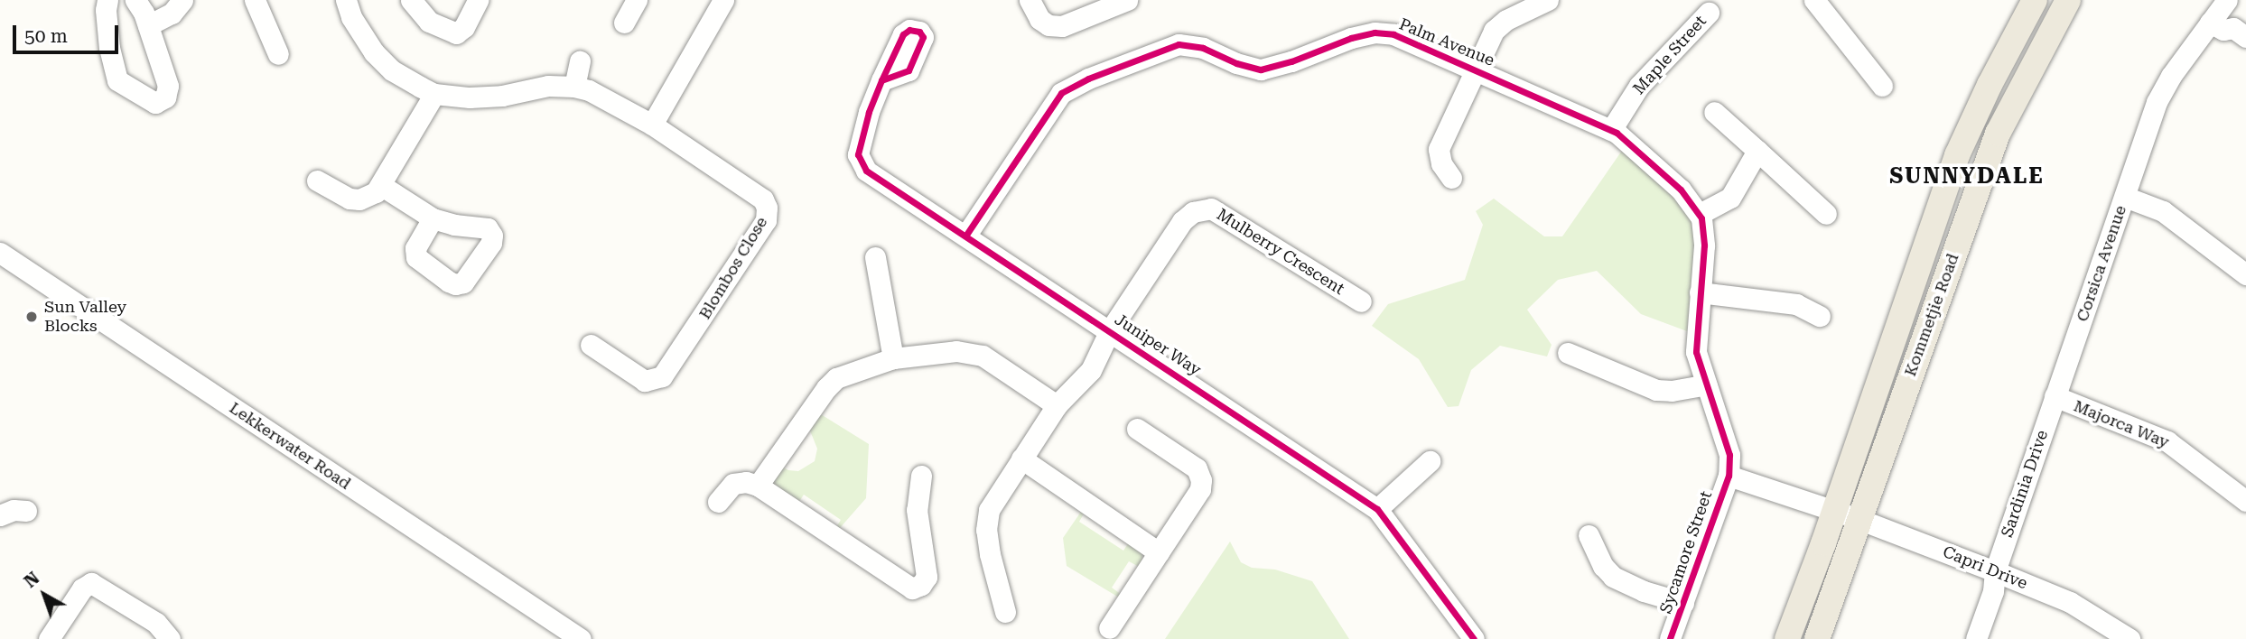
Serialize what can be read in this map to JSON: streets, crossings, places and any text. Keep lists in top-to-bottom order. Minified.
{"streets":{"main road":["Kommetjie Road"],"street":["Palm Avenue","Maple Street","Mulberry Crescent","Corsica Avenue","Blombos Close","Juniper Way","Majorca Way","Lekkerwater Road","Sardinia Drive","Sycamore Street","Capri Drive"]},"crossings":[["Palm Avenue","Maple Street"],["Palm Avenue","Juniper Way"],["Mulberry Crescent","Juniper Way"],["Corsica Avenue","Majorca Way"],["Corsica Avenue","Sardinia Drive"],["Kommetjie Road","Capri Drive"],["Majorca Way","Sardinia Drive"],["Sardinia Drive","Capri Drive"]],"districts":["SUNNYDALE"],"places":["Sun Valley Blocks"],"scale_bar":"50 m","north":"top left"}
